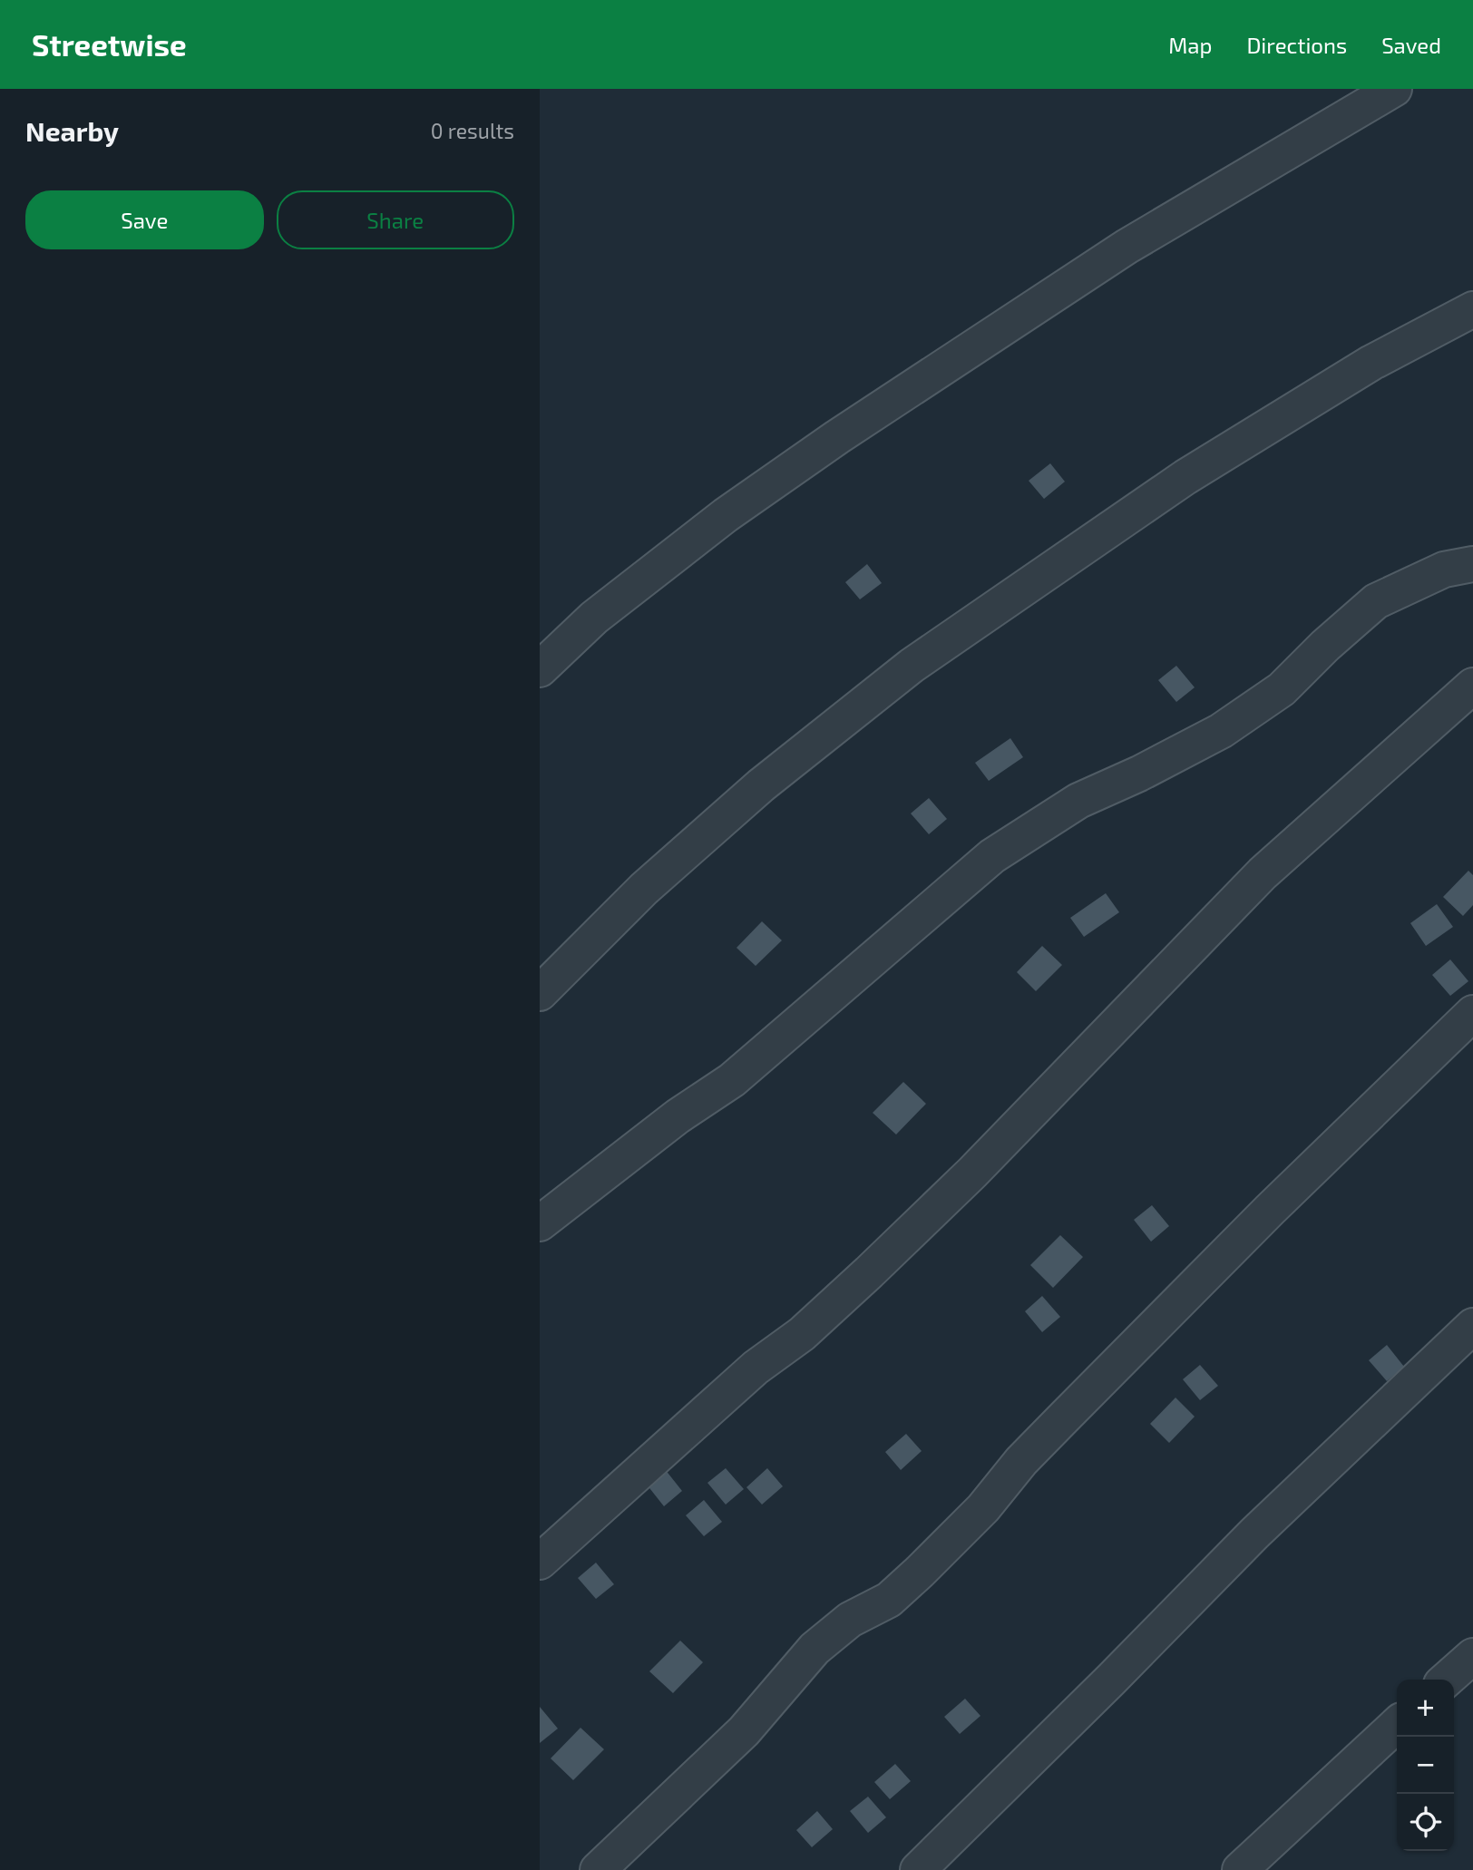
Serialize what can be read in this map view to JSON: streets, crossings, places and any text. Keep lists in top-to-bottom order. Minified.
{"page":{"header":"Streetwise","nav":["Map","Directions","Saved"],"heading":["Nearby","0 results"],"buttons":["Save","Share"],"map_buttons":["+","−"]}}
